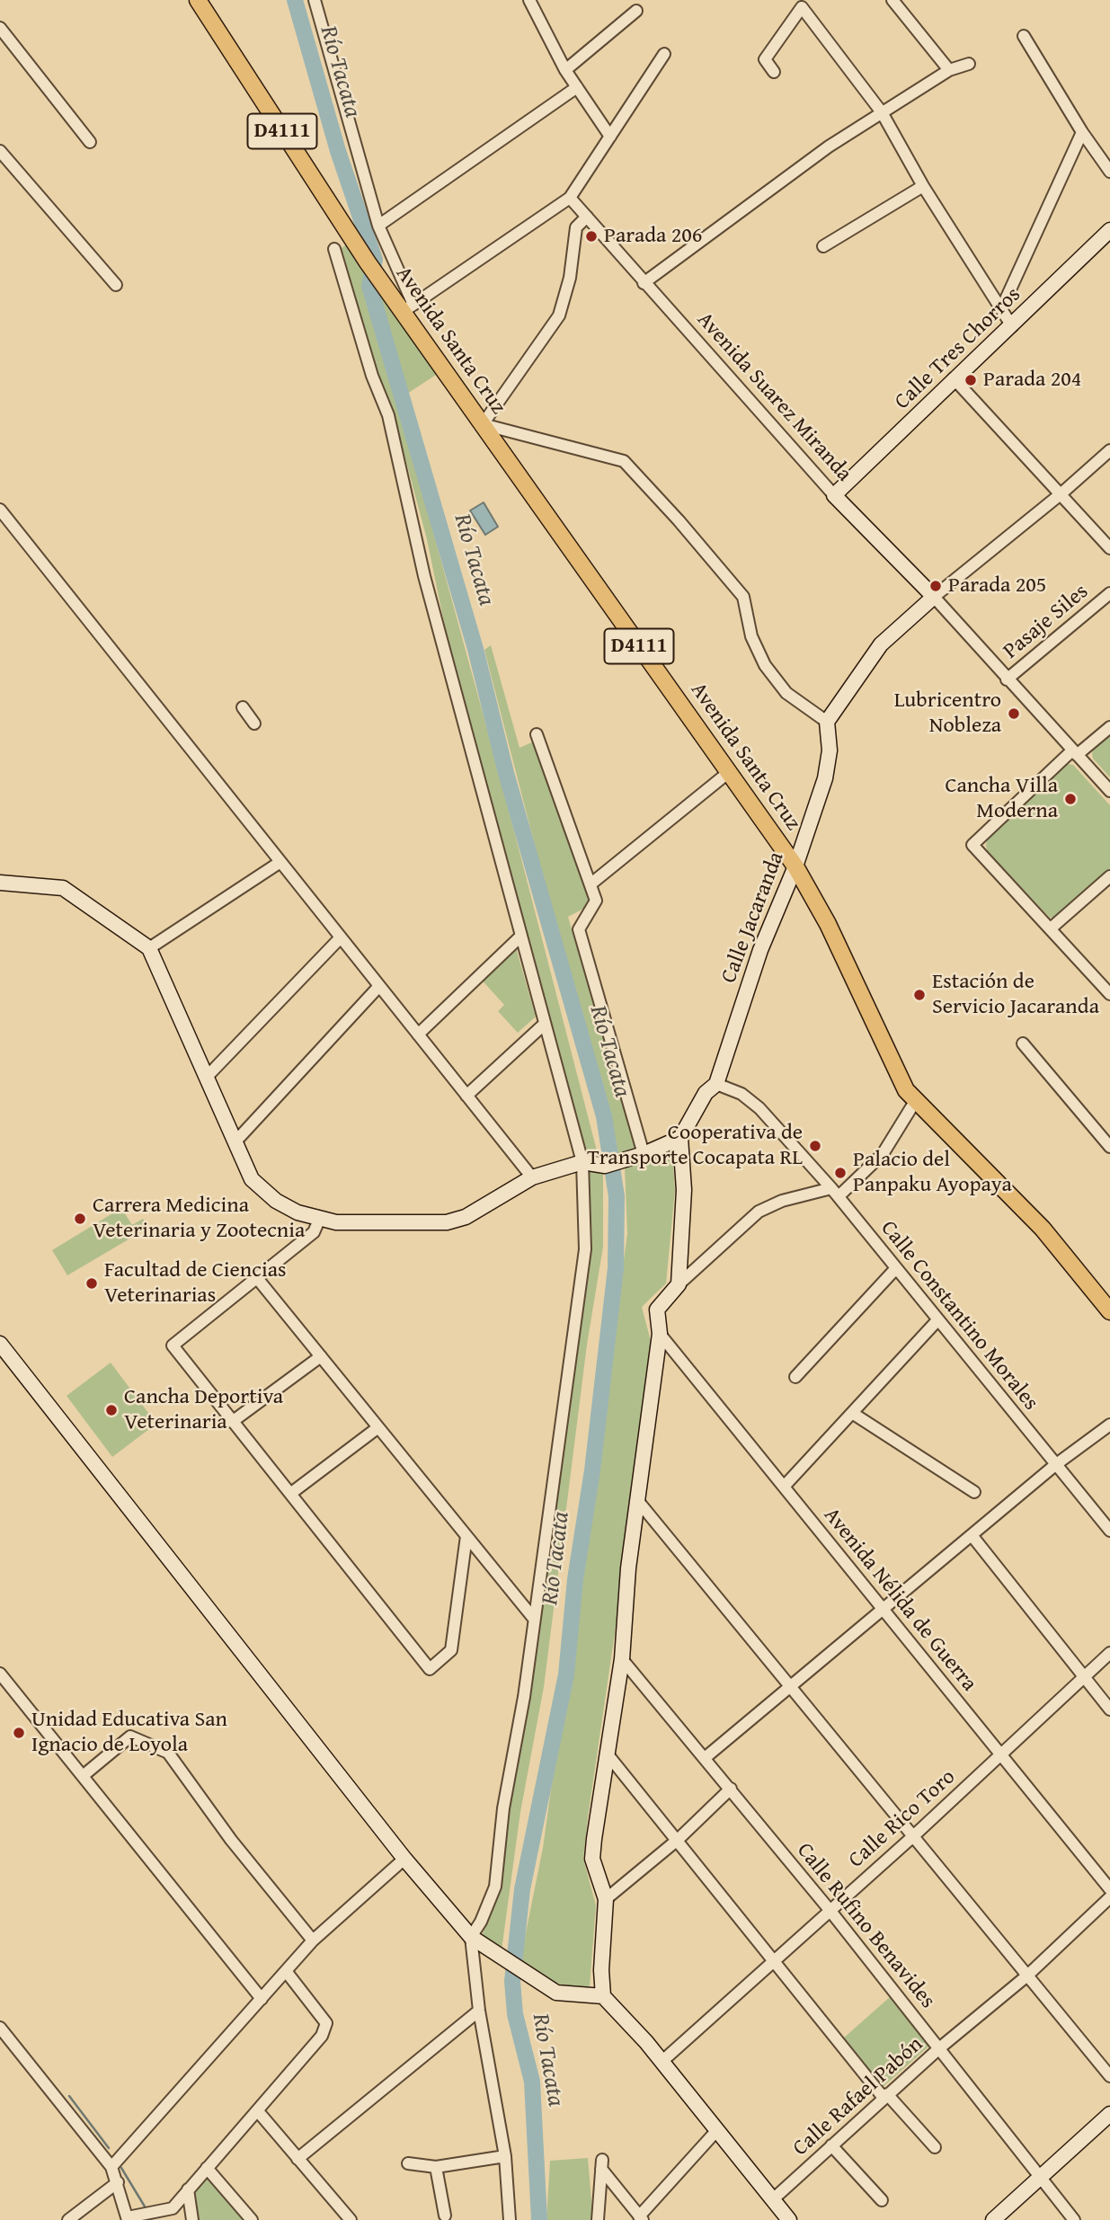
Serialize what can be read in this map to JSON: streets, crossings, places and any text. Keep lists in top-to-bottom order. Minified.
{"streets":{"main road":["D4111","Avenida Santa Cruz"],"street":["Calle Tres Chorros","Avenida Suarez Miranda","Pasaje Siles","Calle Jacaranda","Calle Constantino Morales","Avenida Nélida de Guerra","Calle Rico Toro","Calle Rufino Benavides","Calle Rafael Pabón"]},"crossings":[["Avenida Santa Cruz","Calle Jacaranda"],["Calle Tres Chorros","Avenida Suarez Miranda"],["Avenida Suarez Miranda","Pasaje Siles"],["Calle Jacaranda","Calle Constantino Morales"],["Avenida Nélida de Guerra","Calle Rico Toro"],["Calle Rico Toro","Calle Rufino Benavides"],["Calle Rufino Benavides","Calle Rafael Pabón"]],"water":["Río Tacata"],"places":["Parada 206","Parada 204","Parada 205","Lubricentro Nobleza","Cancha Villa Moderna","Estación de Servicio Jacaranda","Cooperativa de Transporte Cocapata RL","Palacio del Panpaku Ayopaya","Carrera Medicina Veterinaria y Zootecnia","Facultad de Ciencias Veterinarias","Cancha Deportiva Veterinaria","Unidad Educativa San Ignacio de Loyola"]}
